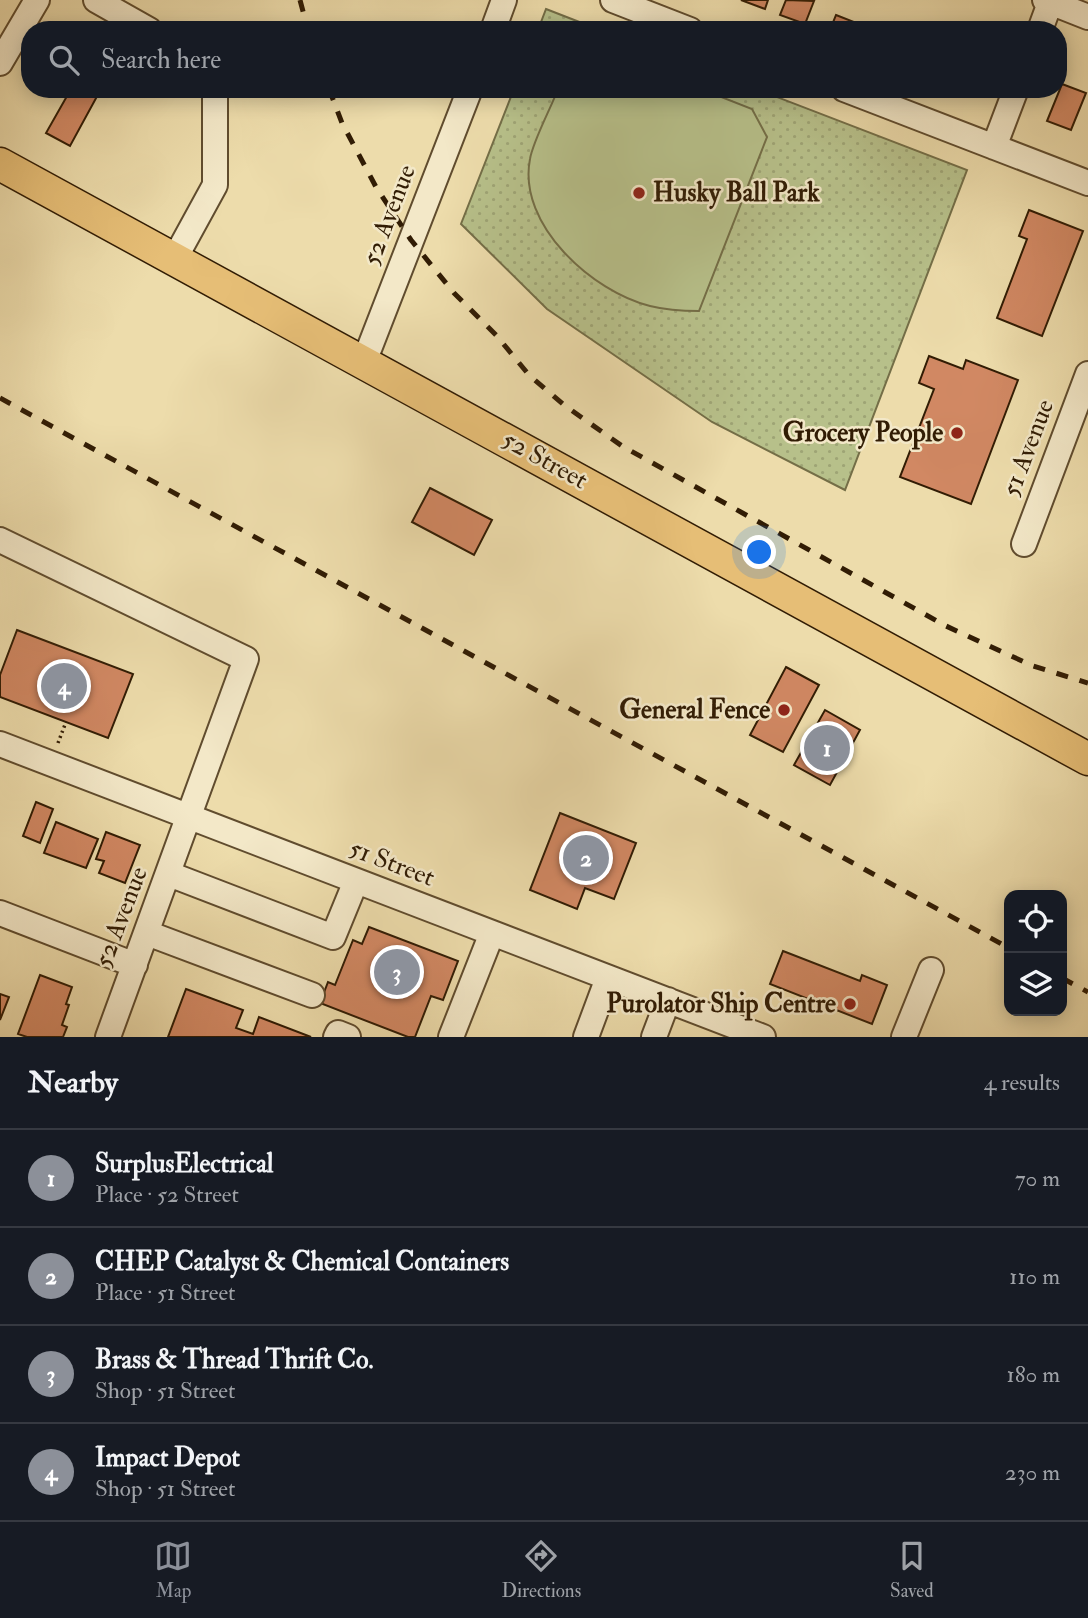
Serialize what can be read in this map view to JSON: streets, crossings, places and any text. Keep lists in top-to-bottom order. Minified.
{"streets":{"main road":["52 Street"],"street":["52 Avenue","51 Avenue","51 Street"]},"crossings":[["52 Avenue","52 Street"],["52 Avenue","51 Street"]],"places":["Husky Ball Park","Grocery People","General Fence","Purolator Ship Centre"],"page":{"search":"Search here","pins":["4","1","2","3"],"heading":["Nearby","4 results"],"list":[{"mark":"1","name":"SurplusElectrical","note":"Place · 52 Street","value":"70 m"},{"mark":"2","name":"CHEP Catalyst & Chemical Containers","note":"Place · 51 Street","value":"110 m"},{"mark":"3","name":"Brass & Thread Thrift Co.","note":"Shop · 51 Street","value":"180 m"},{"mark":"4","name":"Impact Depot","note":"Shop · 51 Street","value":"230 m"}],"nav":["Map","Directions","Saved"]}}
